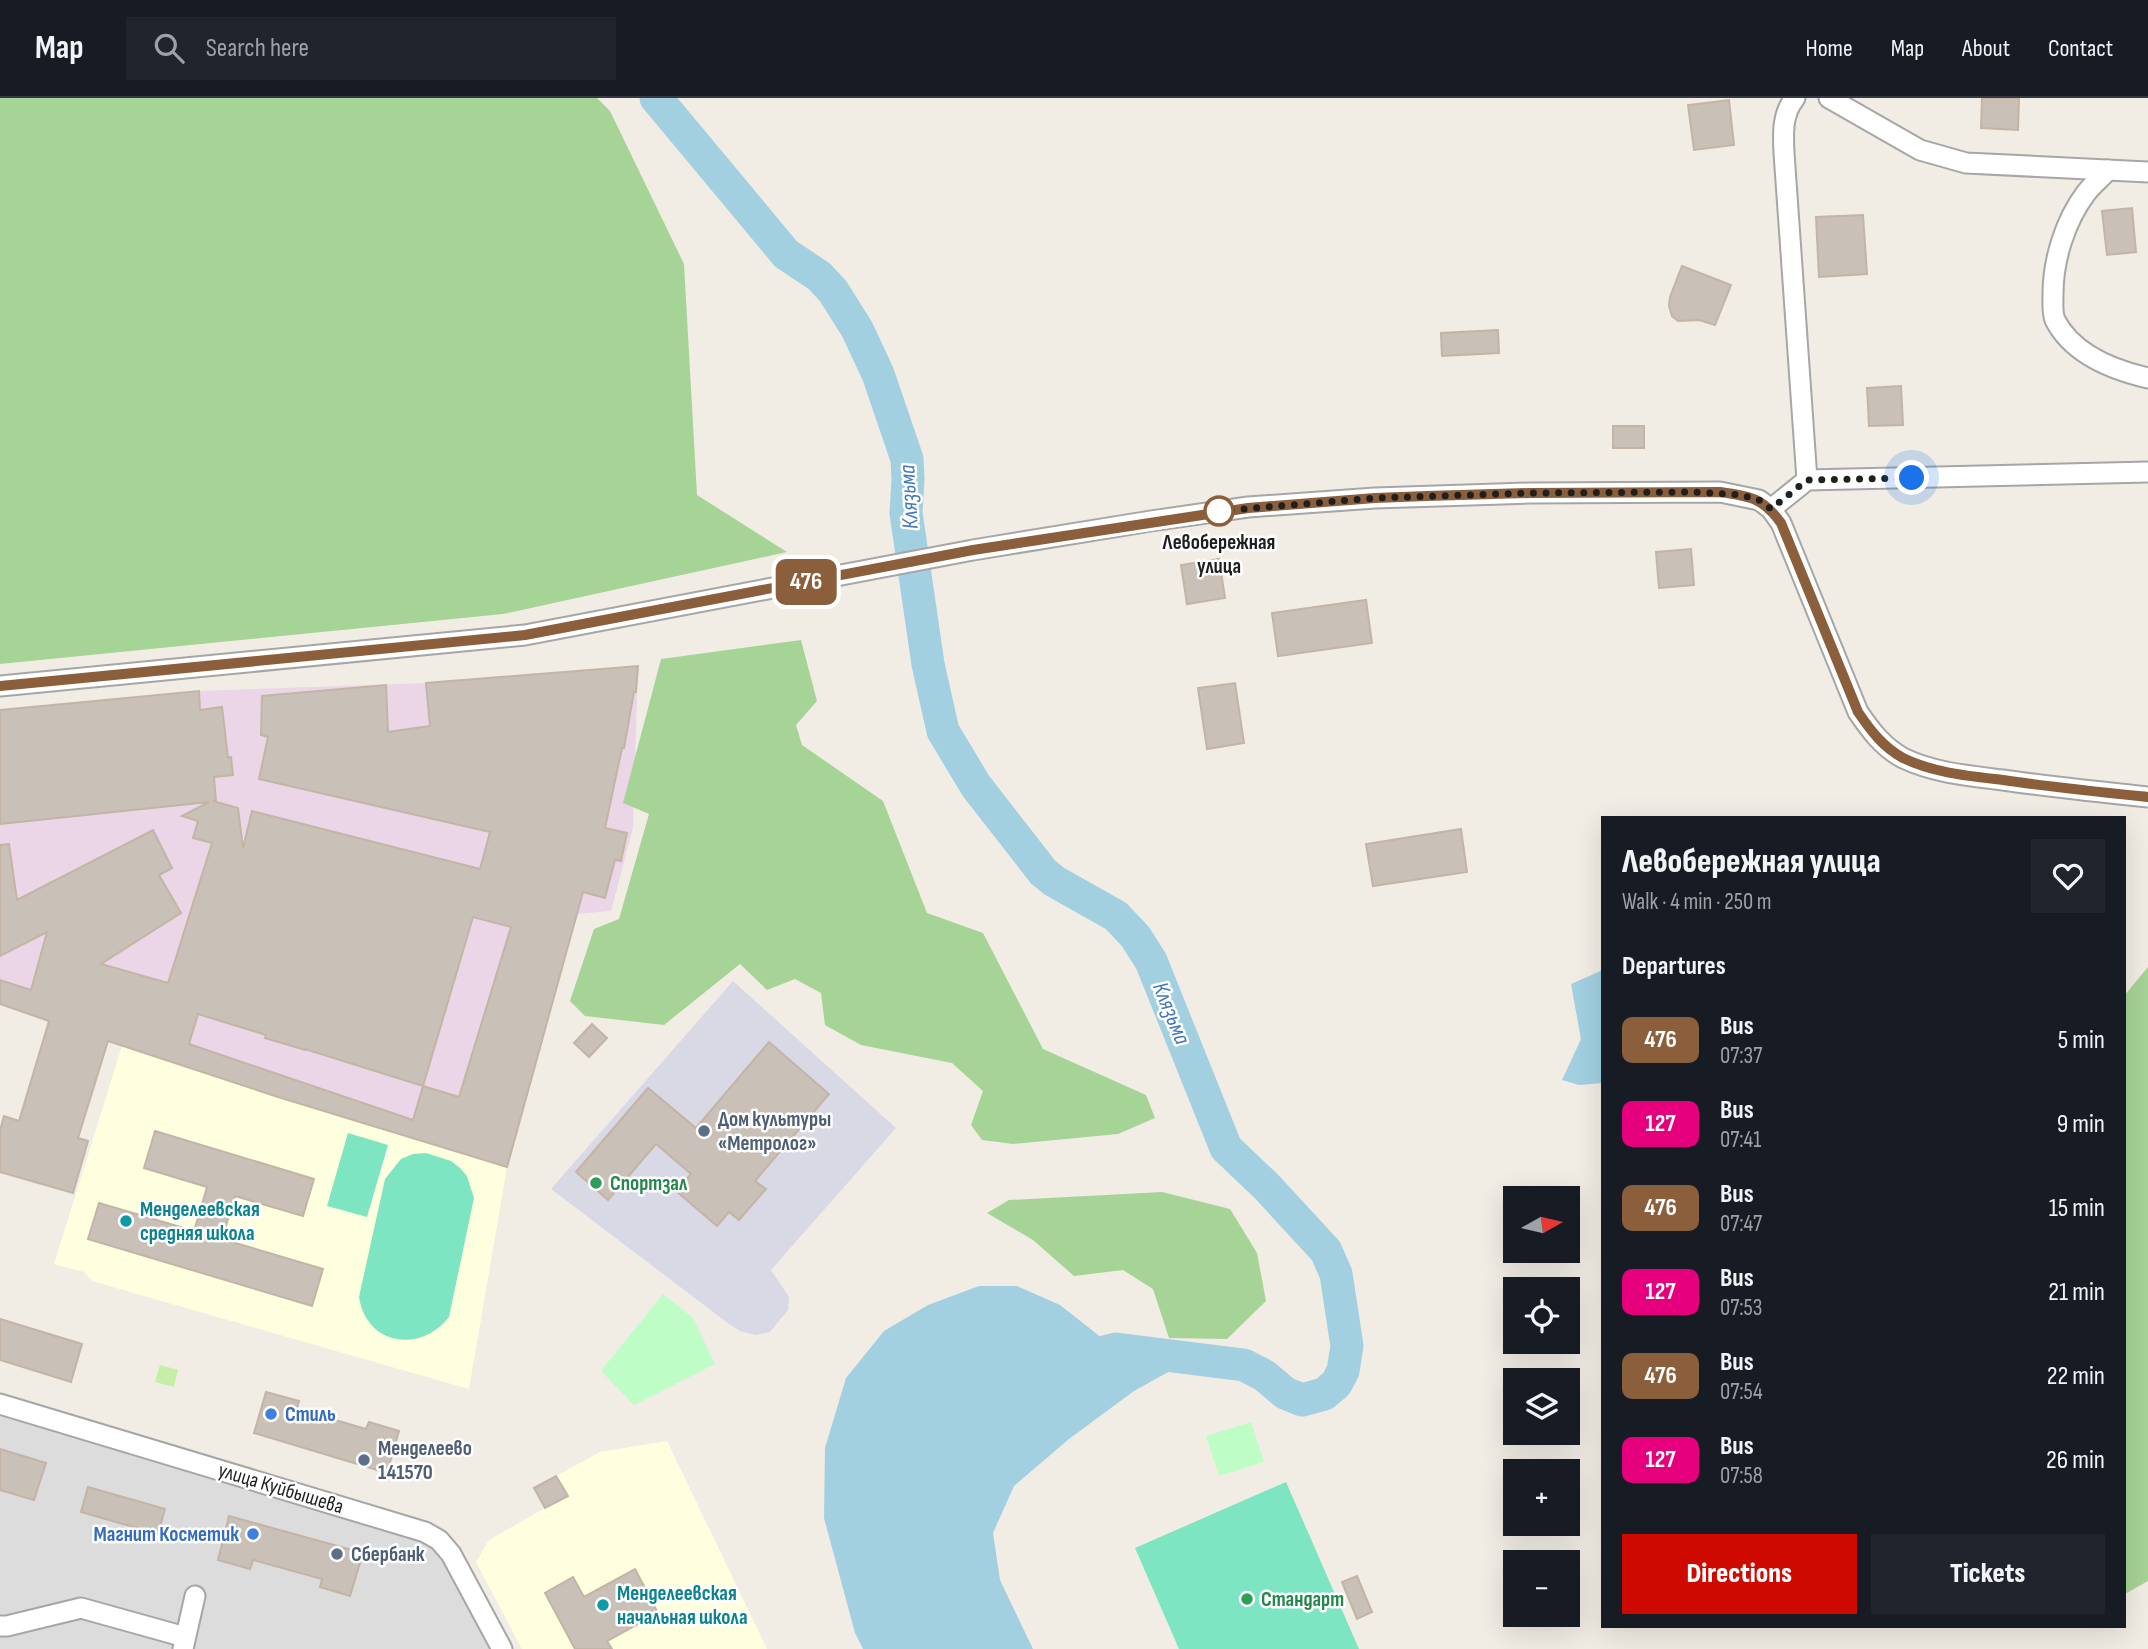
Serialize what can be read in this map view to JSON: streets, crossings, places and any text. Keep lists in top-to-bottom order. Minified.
{"streets":{"street":["улица Куйбышева"]},"water":["Клязьма"],"places":["Левобережная улица","Дом культуры «Метролог»","Спортзал","Менделеевская средняя школа","Стиль","Менделеево 141570","Магнит Косметик","Сбербанк","Стандарт","Менделеевская начальная школа"],"lines":["bus line 476"],"north":"right","page":{"header":"Map","search":"Search here","nav":["Home","Map","About","Contact"],"on_map":"476","heading":[["Левобережная улица","Walk · 4 min · 250 m"],"Departures"],"list":[{"mark":"476","name":"Bus","note":"07:37","value":"5 min"},{"mark":"127","name":"Bus","note":"07:41","value":"9 min"},{"mark":"476","name":"Bus","note":"07:47","value":"15 min"},{"mark":"127","name":"Bus","note":"07:53","value":"21 min"},{"mark":"476","name":"Bus","note":"07:54","value":"22 min"},{"mark":"127","name":"Bus","note":"07:58","value":"26 min"}],"map_buttons":["+","−"],"buttons":["Directions","Tickets"]}}
